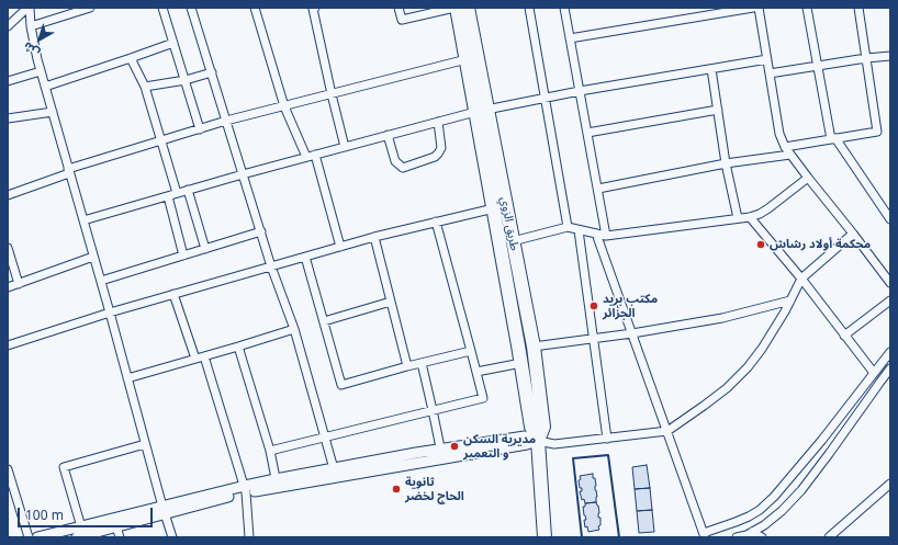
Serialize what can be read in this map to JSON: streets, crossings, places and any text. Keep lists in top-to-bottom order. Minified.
{"streets":{"main road":["طريق الزوي"]},"places":["محكمة أولاد رشاش","مكتب بريد الجزائر","مديرية السكن و التعمير","ثانوية الحاج لخضر"],"scale_bar":"100 m","north":"bottom left"}
